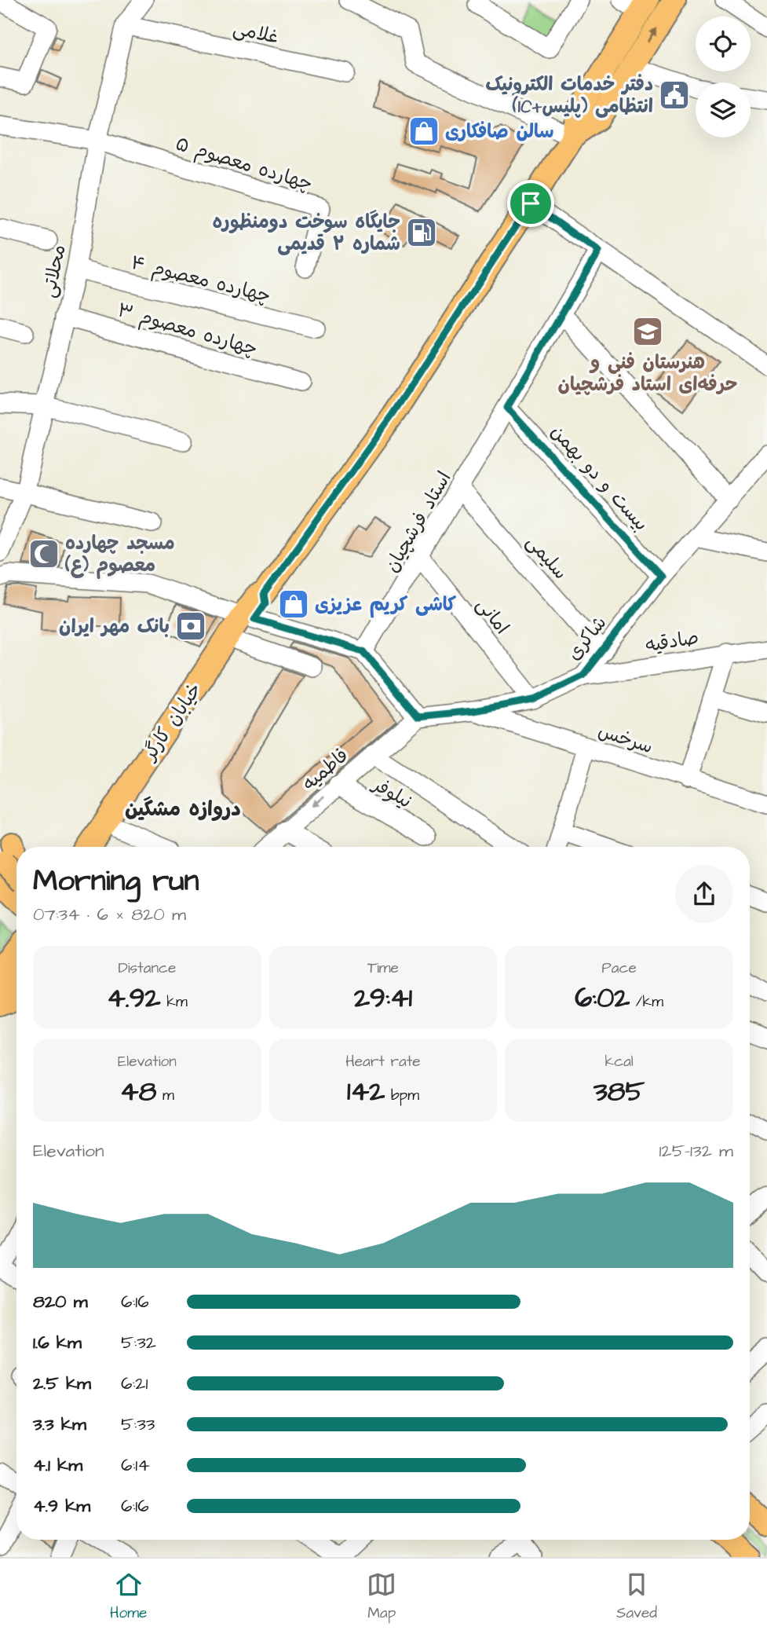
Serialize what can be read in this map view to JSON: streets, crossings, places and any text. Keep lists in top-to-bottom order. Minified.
{"streets":{"main road":["خیابان کارگر"],"street":["غلامی","چهارده معصوم ۵","محلاتی","چهارده معصوم ۴","چهارده معصوم ۳","بیست و دو بهمن","استاد فرشچیان","سلیمی","امانی","شاکری","صادقیه","سرخس","فاطمیه","نیلوفر"]},"crossings":[["غلامی","محلاتی"],["چهارده معصوم ۵","محلاتی"],["محلاتی","چهارده معصوم ۴"],["محلاتی","چهارده معصوم ۳"],["بیست و دو بهمن","استاد فرشچیان"],["بیست و دو بهمن","شاکری"],["استاد فرشچیان","سلیمی"],["استاد فرشچیان","امانی"],["سلیمی","شاکری"],["امانی","شاکری"],["شاکری","صادقیه"],["شاکری","سرخس"],["شاکری","فاطمیه"],["فاطمیه","نیلوفر"]],"one_way":["فاطمیه"],"districts":["دروازه مشگین"],"places":{"public building":["دفتر خدمات الکترونیک انتظامی (پلیس+10)"],"shop":["سالن صافكارى","کاشی کریم عزیزی"],"fuel station":["جایگاه سوخت دومنظوره شماره ۲ قدیمی"],"school or university":["هنرستان فنی و حرفه‌ای استاد فرشچیان"],"mosque":["مسجد چهارده معصوم (ع)"],"bank":["بانک مهر ایران"]},"page":{"heading":["Morning run","07:34 · 6 × 820 m"],"stats":[["Distance","4.92 km"],["Time","29:41"],["Pace","6:02 /km"],["Elevation","48 m"],["Heart rate","142 bpm"],["kcal","385"]],"chart":["Elevation","125–132 m"],"list":[{"name":"820 m","note":"6:16"},{"name":"1.6 km","note":"5:32"},{"name":"2.5 km","note":"6:21"},{"name":"3.3 km","note":"5:33"},{"name":"4.1 km","note":"6:14"},{"name":"4.9 km","note":"6:16"}],"tabs":["Home","Map","Saved"]}}
